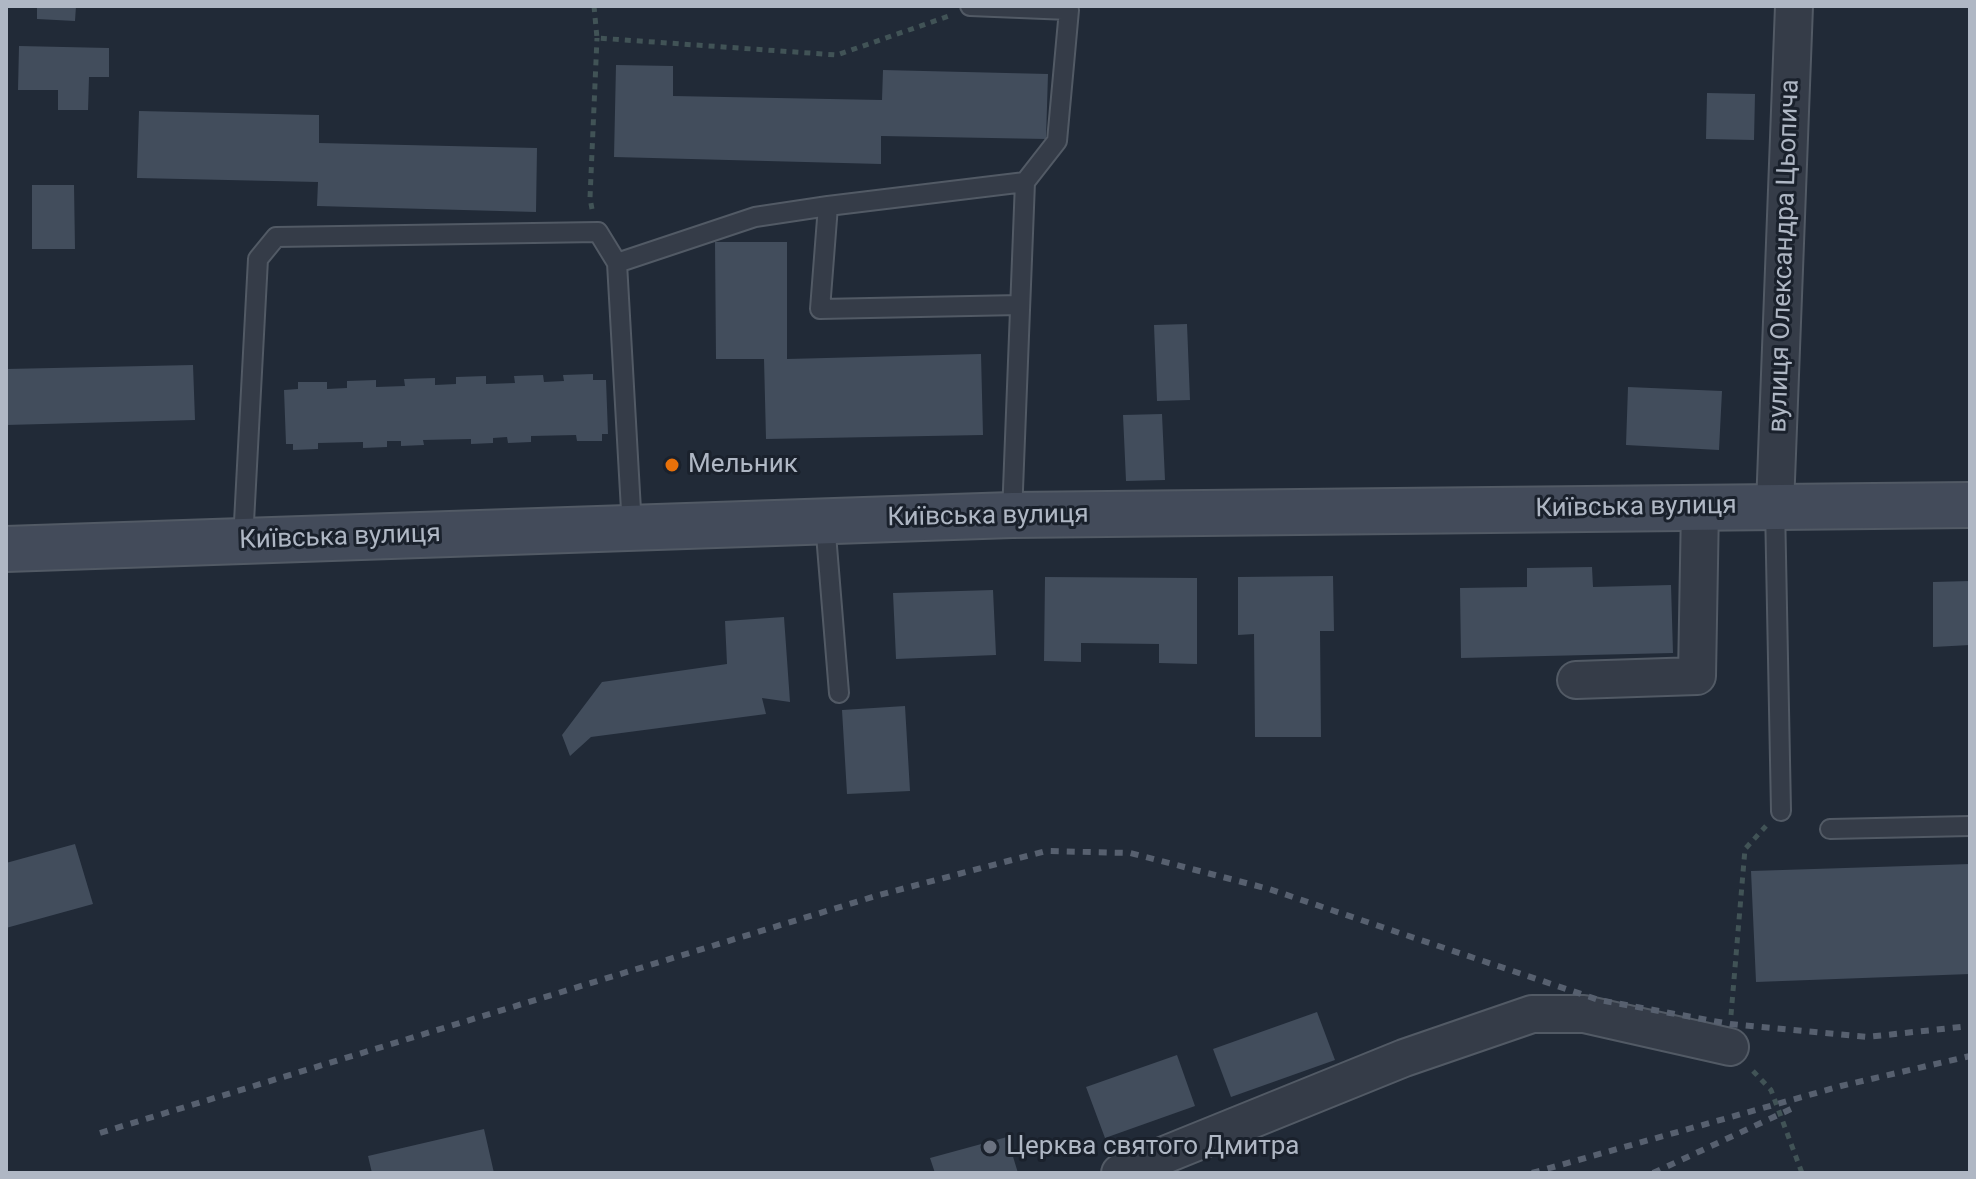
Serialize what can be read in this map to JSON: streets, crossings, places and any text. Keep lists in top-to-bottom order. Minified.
{"streets":{"main road":["Київська вулиця"],"street":["вулиця Олександра Цьопича"]},"crossings":[["вулиця Олександра Цьопича","Київська вулиця"]],"places":["Мельник","Церква святого Дмитра"]}
